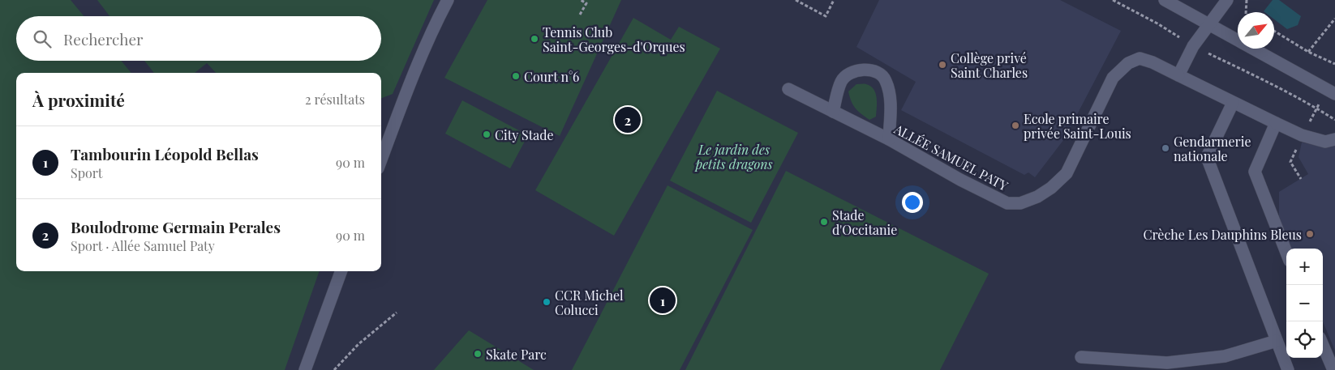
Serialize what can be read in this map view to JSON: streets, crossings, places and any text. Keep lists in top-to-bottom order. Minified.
{"streets":{"street":["ALLÉE SAMUEL PATY"]},"parks":["Le jardin des petits dragons"],"places":["Tennis Club Saint-Georges-d'Orques","Collège privé Saint Charles","Court n°6","Ecole primaire privée Saint-Louis","City Stade","Gendarmerie nationale","Stade d'Occitanie","Crèche Les Dauphins Bleus","CCR Michel Colucci","Skate Parc"],"north":"top right","page":{"search":"Rechercher","heading":["À proximité","2 résultats"],"pins":["2","1"],"list":[{"mark":"1","name":"Tambourin Léopold Bellas","note":"Sport","value":"90 m"},{"mark":"2","name":"Boulodrome Germain Perales","note":"Sport · Allée Samuel Paty","value":"90 m"}],"map_buttons":["+","−"]}}
